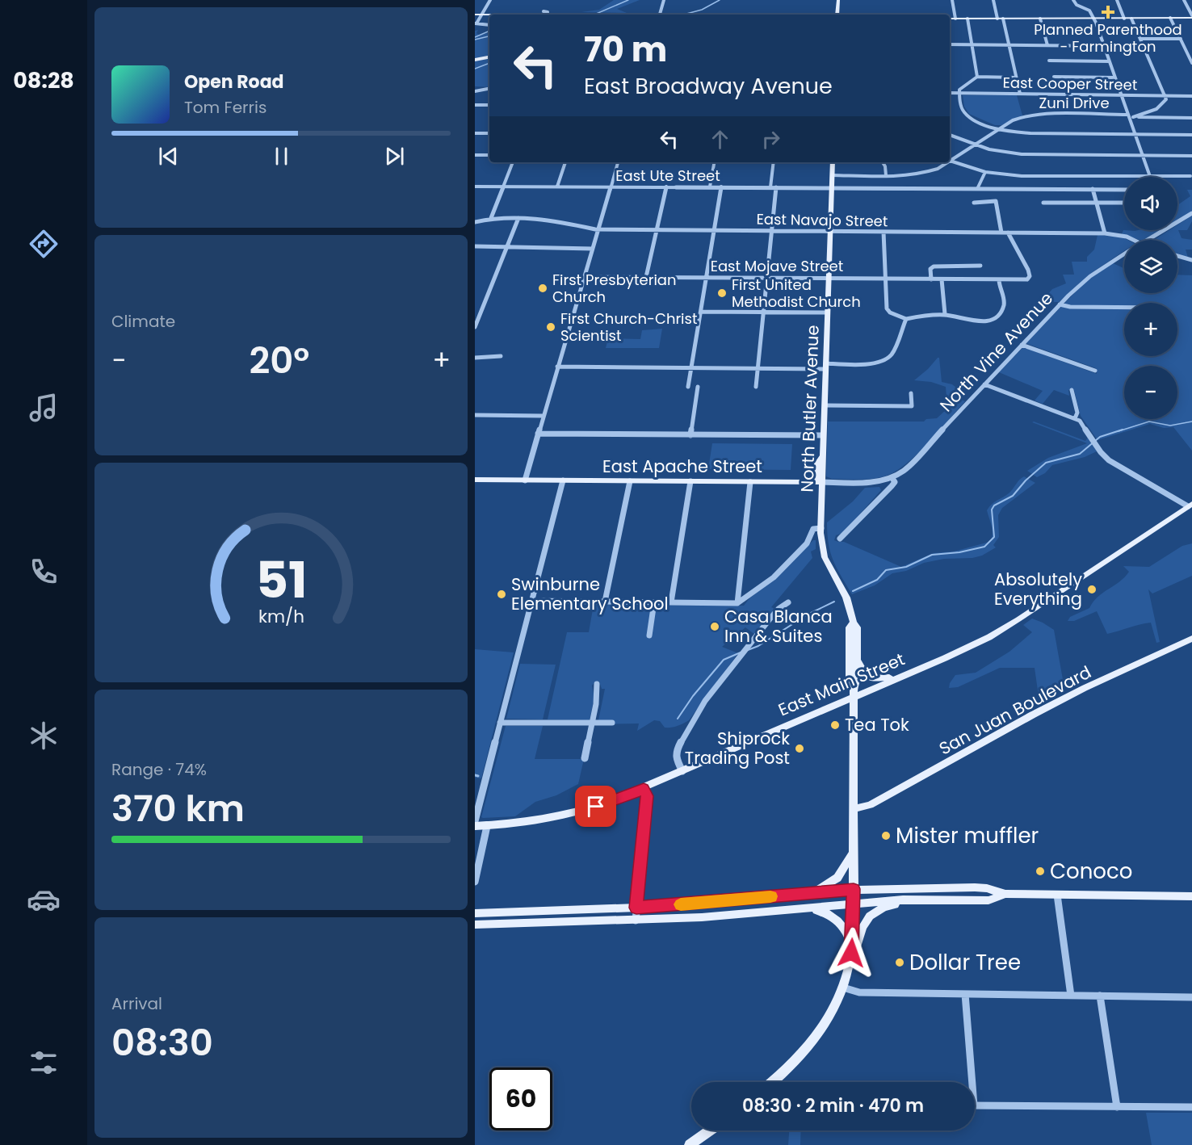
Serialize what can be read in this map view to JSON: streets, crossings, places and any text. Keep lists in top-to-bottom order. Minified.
{"streets":{"main road":["North Butler Avenue","East Apache Street","East Main Street","San Juan Boulevard"],"street":["East Cooper Street","Zuni Drive","East Ute Street","East Navajo Street","East Mojave Street","North Vine Avenue"]},"crossings":[["East Cooper Street","Zuni Drive"],["Zuni Drive","North Butler Avenue"],["East Ute Street","North Butler Avenue"],["East Navajo Street","East Mojave Street"],["East Navajo Street","North Butler Avenue"],["East Mojave Street","North Butler Avenue"],["North Vine Avenue","East Apache Street"],["North Butler Avenue","East Apache Street"],["North Butler Avenue","East Main Street"]],"places":{"health":["Planned Parenthood - Farmington"],"other":["First Presbyterian Church","First United Methodist Church","First Church-Christ Scientist","Absolutely Everything","Swinburne Elementary School","Casa Blanca Inn & Suites","Tea Tok","Shiprock Trading Post","Mister muffler","Conoco","Dollar Tree"]},"page":{"tabs":"08:28","turn":["70 m","East Broadway Avenue"],"song":["Open Road","Tom Ferris"],"map_buttons":["+","−"],"tile":["Climate",["Range · 74%","370 km"],["Arrival","08:30"]],"heat":["−","20°","+"],"limit":"60","trip":"08:30 · 2 min · 470 m","gauge":["51","km/h"]}}
